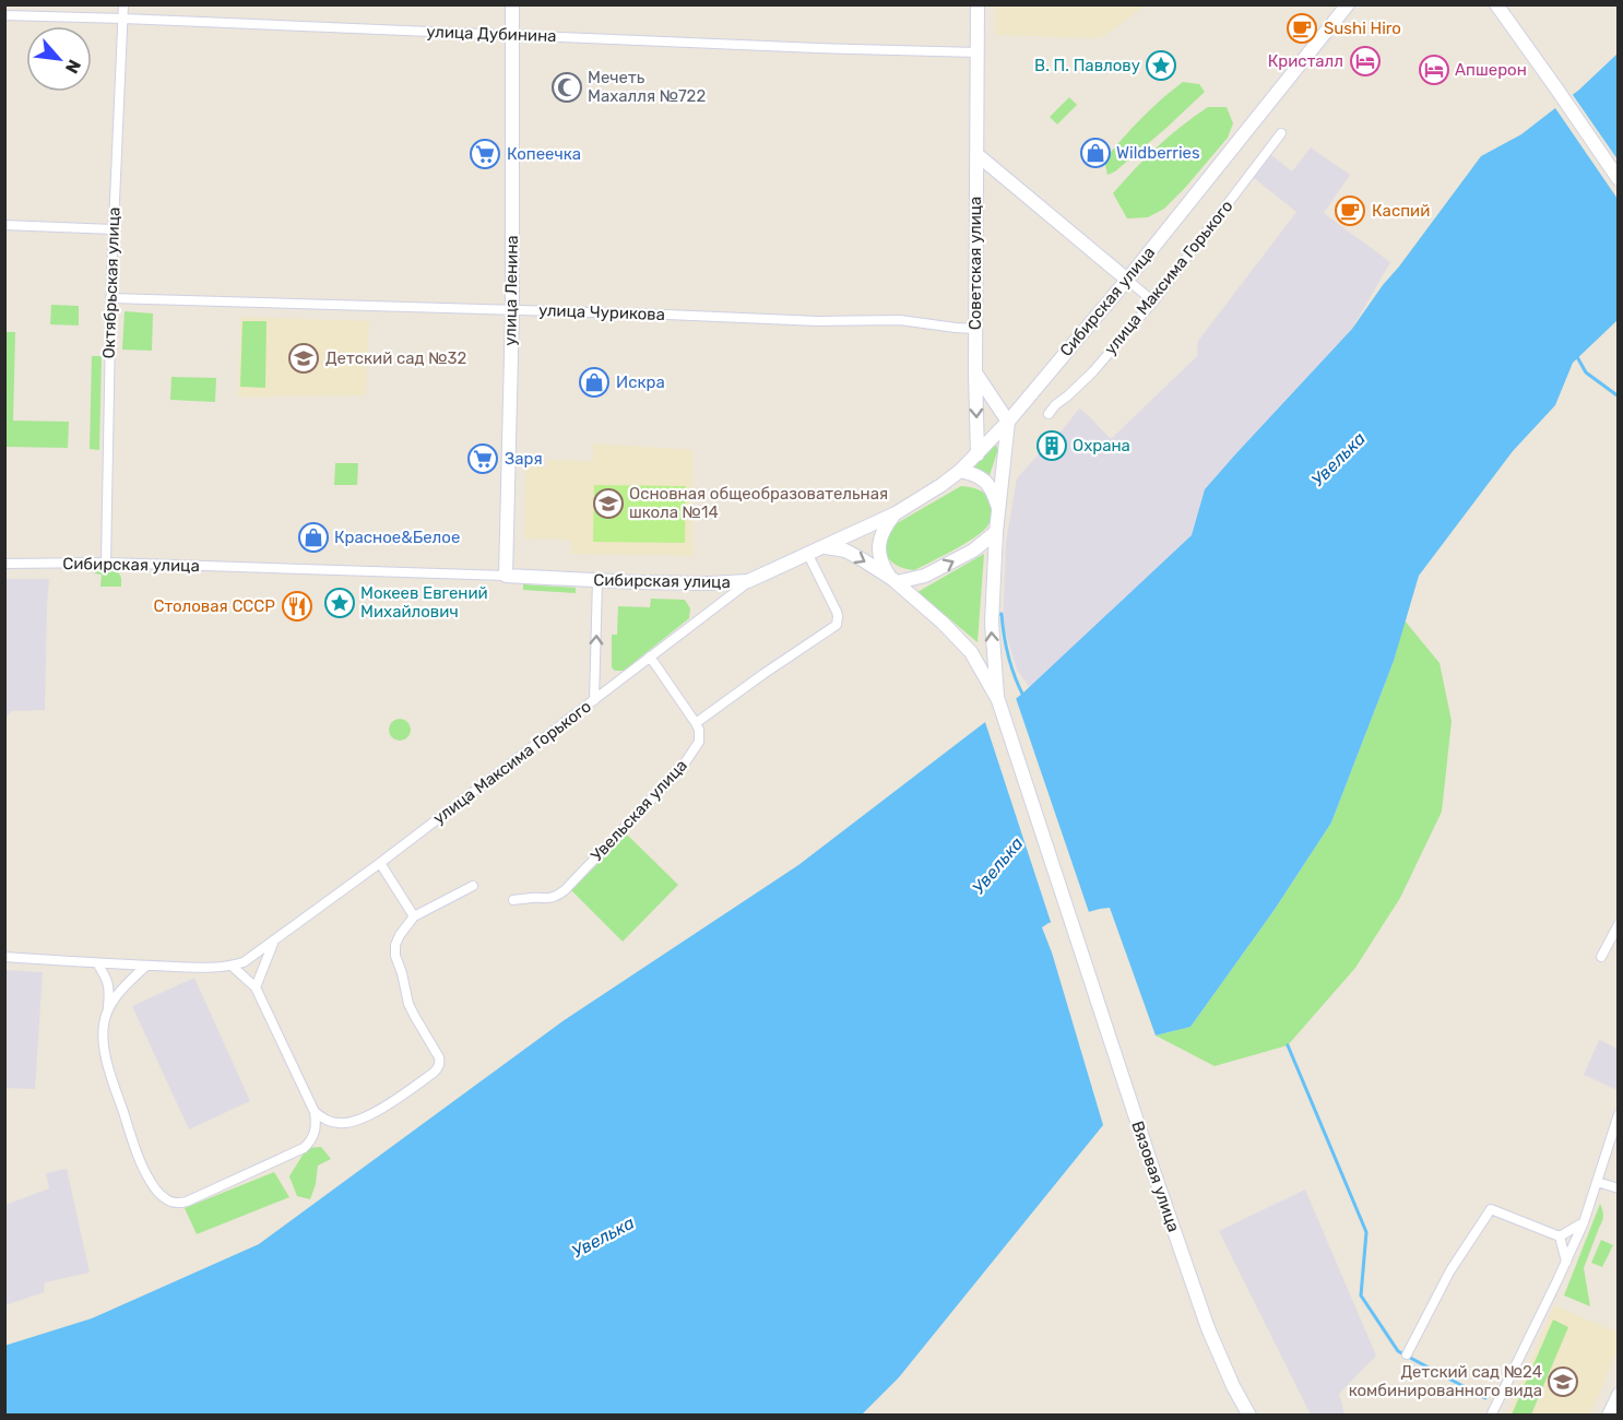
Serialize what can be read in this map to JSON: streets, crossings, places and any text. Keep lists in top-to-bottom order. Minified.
{"streets":{"street":["улица Дубинина","Советская улица","улица Максима Горького","Октябрьская улица","улица Ленина","Сибирская улица","улица Чурикова","Увельская улица","Вязовая улица"]},"crossings":[["улица Дубинина","Советская улица"],["улица Дубинина","Октябрьская улица"],["улица Дубинина","улица Ленина"],["Советская улица","Сибирская улица"],["Советская улица","улица Чурикова"],["улица Максима Горького","Сибирская улица"],["Октябрьская улица","Сибирская улица"],["Октябрьская улица","улица Чурикова"],["улица Ленина","Сибирская улица"],["улица Ленина","улица Чурикова"]],"water":["Увелька"],"places":{"cafe":["Sushi Hiro","Каспий"],"hotel":["Кристалл","Апшерон"],"place":["В. П. Павлову","Мокеев Евгений Михайлович"],"mosque":["Мечеть Махалля №722"],"shop":["Wildberries","Искра","Красное&Белое"],"supermarket":["Копеечка","Заря"],"school or university":["Детский сад №32","Основная общеобразовательная школа №14","Детский сад №24 комбинированного вида"],"building":["Охрана"],"restaurant":["Столовая СССР"]},"north":"bottom right"}
